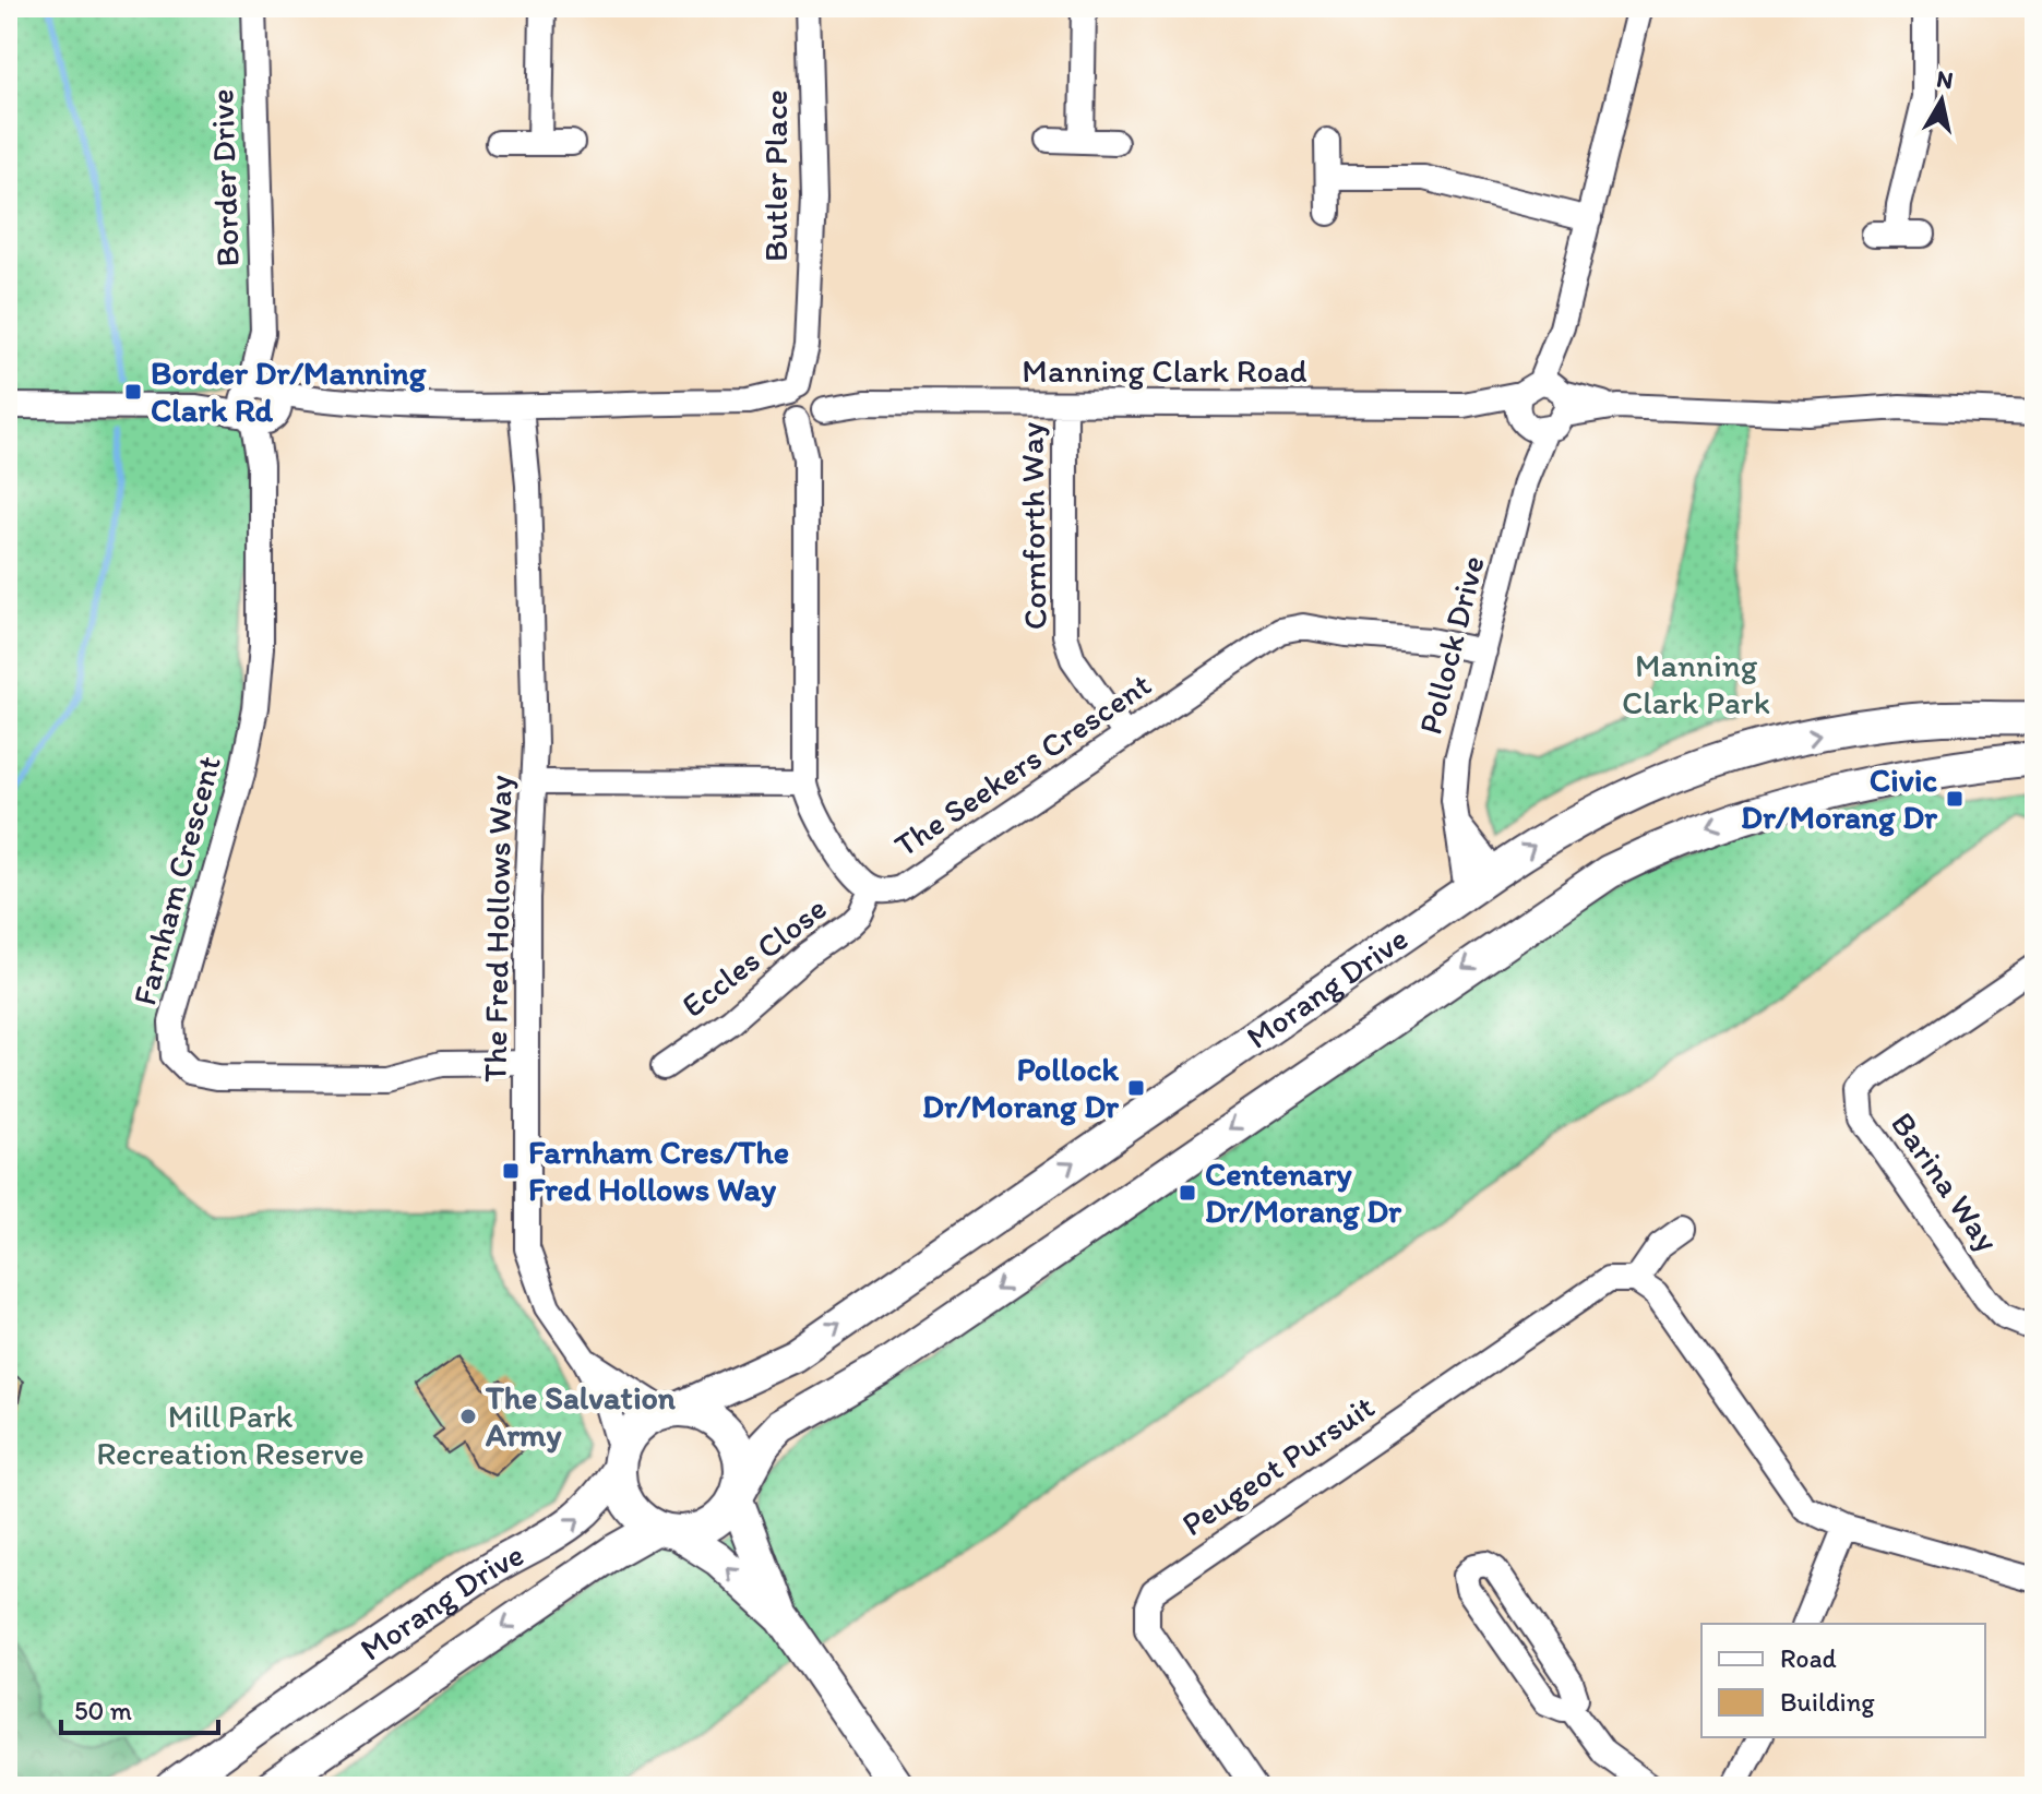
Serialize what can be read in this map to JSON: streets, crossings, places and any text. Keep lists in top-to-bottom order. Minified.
{"streets":{"main road":["Morang Drive"],"street":["Butler Place","Border Drive","Manning Clark Road","Cornforth Way","Pollock Drive","The Seekers Crescent","Farnham Crescent","The Fred Hollows Way","Eccles Close","Barina Way","Peugeot Pursuit"]},"crossings":[["Butler Place","Manning Clark Road"],["Butler Place","The Seekers Crescent"],["Border Drive","Manning Clark Road"],["Border Drive","Farnham Crescent"],["Manning Clark Road","Cornforth Way"],["Manning Clark Road","Pollock Drive"],["Manning Clark Road","The Seekers Crescent"],["Manning Clark Road","Farnham Crescent"],["Manning Clark Road","The Fred Hollows Way"],["Cornforth Way","The Seekers Crescent"],["Pollock Drive","The Seekers Crescent"],["Pollock Drive","Morang Drive"],["The Seekers Crescent","Eccles Close"],["Farnham Crescent","The Fred Hollows Way"],["The Fred Hollows Way","Morang Drive"]],"parks":["Manning Clark Park","Mill Park Recreation Reserve"],"places":{"transit":["Border Dr/Manning Clark Rd","Civic Dr/Morang Dr","Pollock Dr/Morang Dr","Farnham Cres/The Fred Hollows Way","Centenary Dr/Morang Dr"],"other":["The Salvation Army"]},"legend":["Road","Building"],"scale_bar":"50 m","north":"top"}
